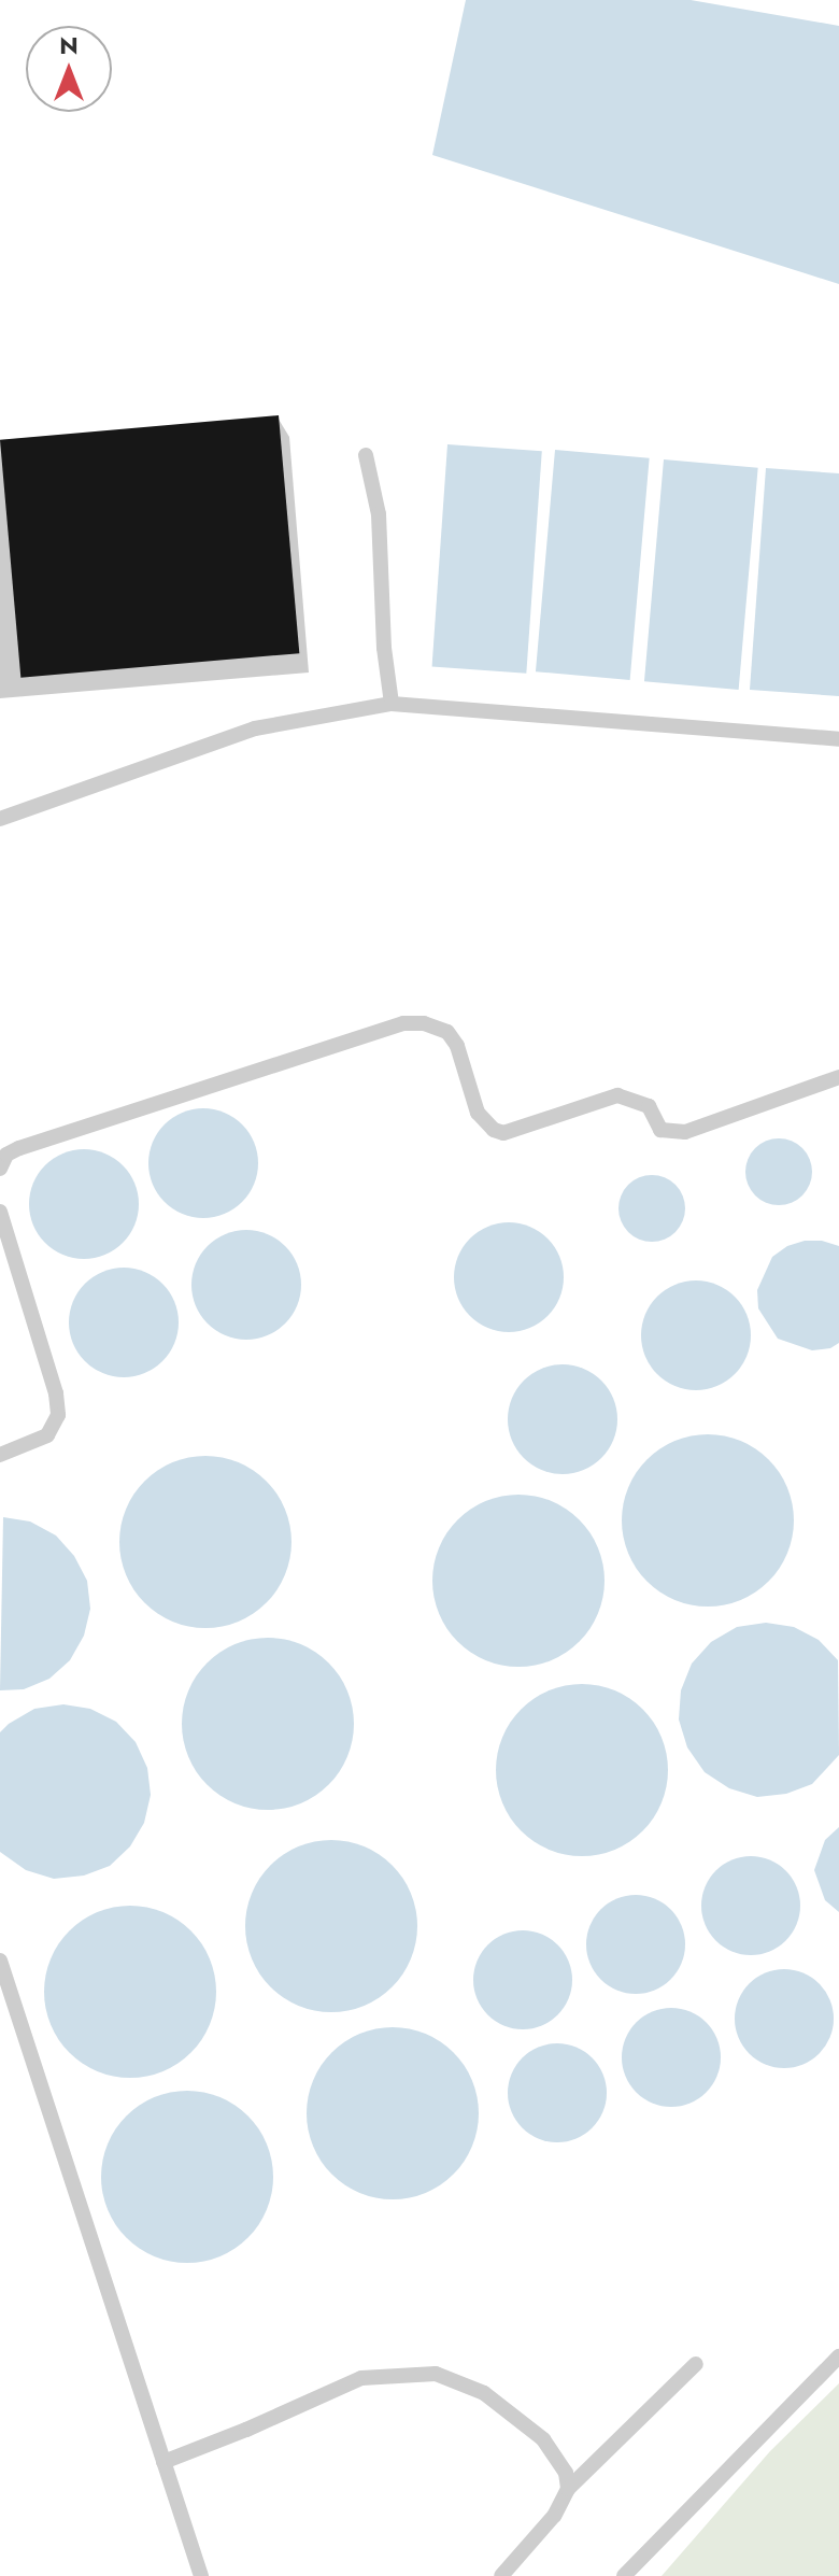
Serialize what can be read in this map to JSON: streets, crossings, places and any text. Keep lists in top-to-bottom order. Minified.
{"north":"top"}
